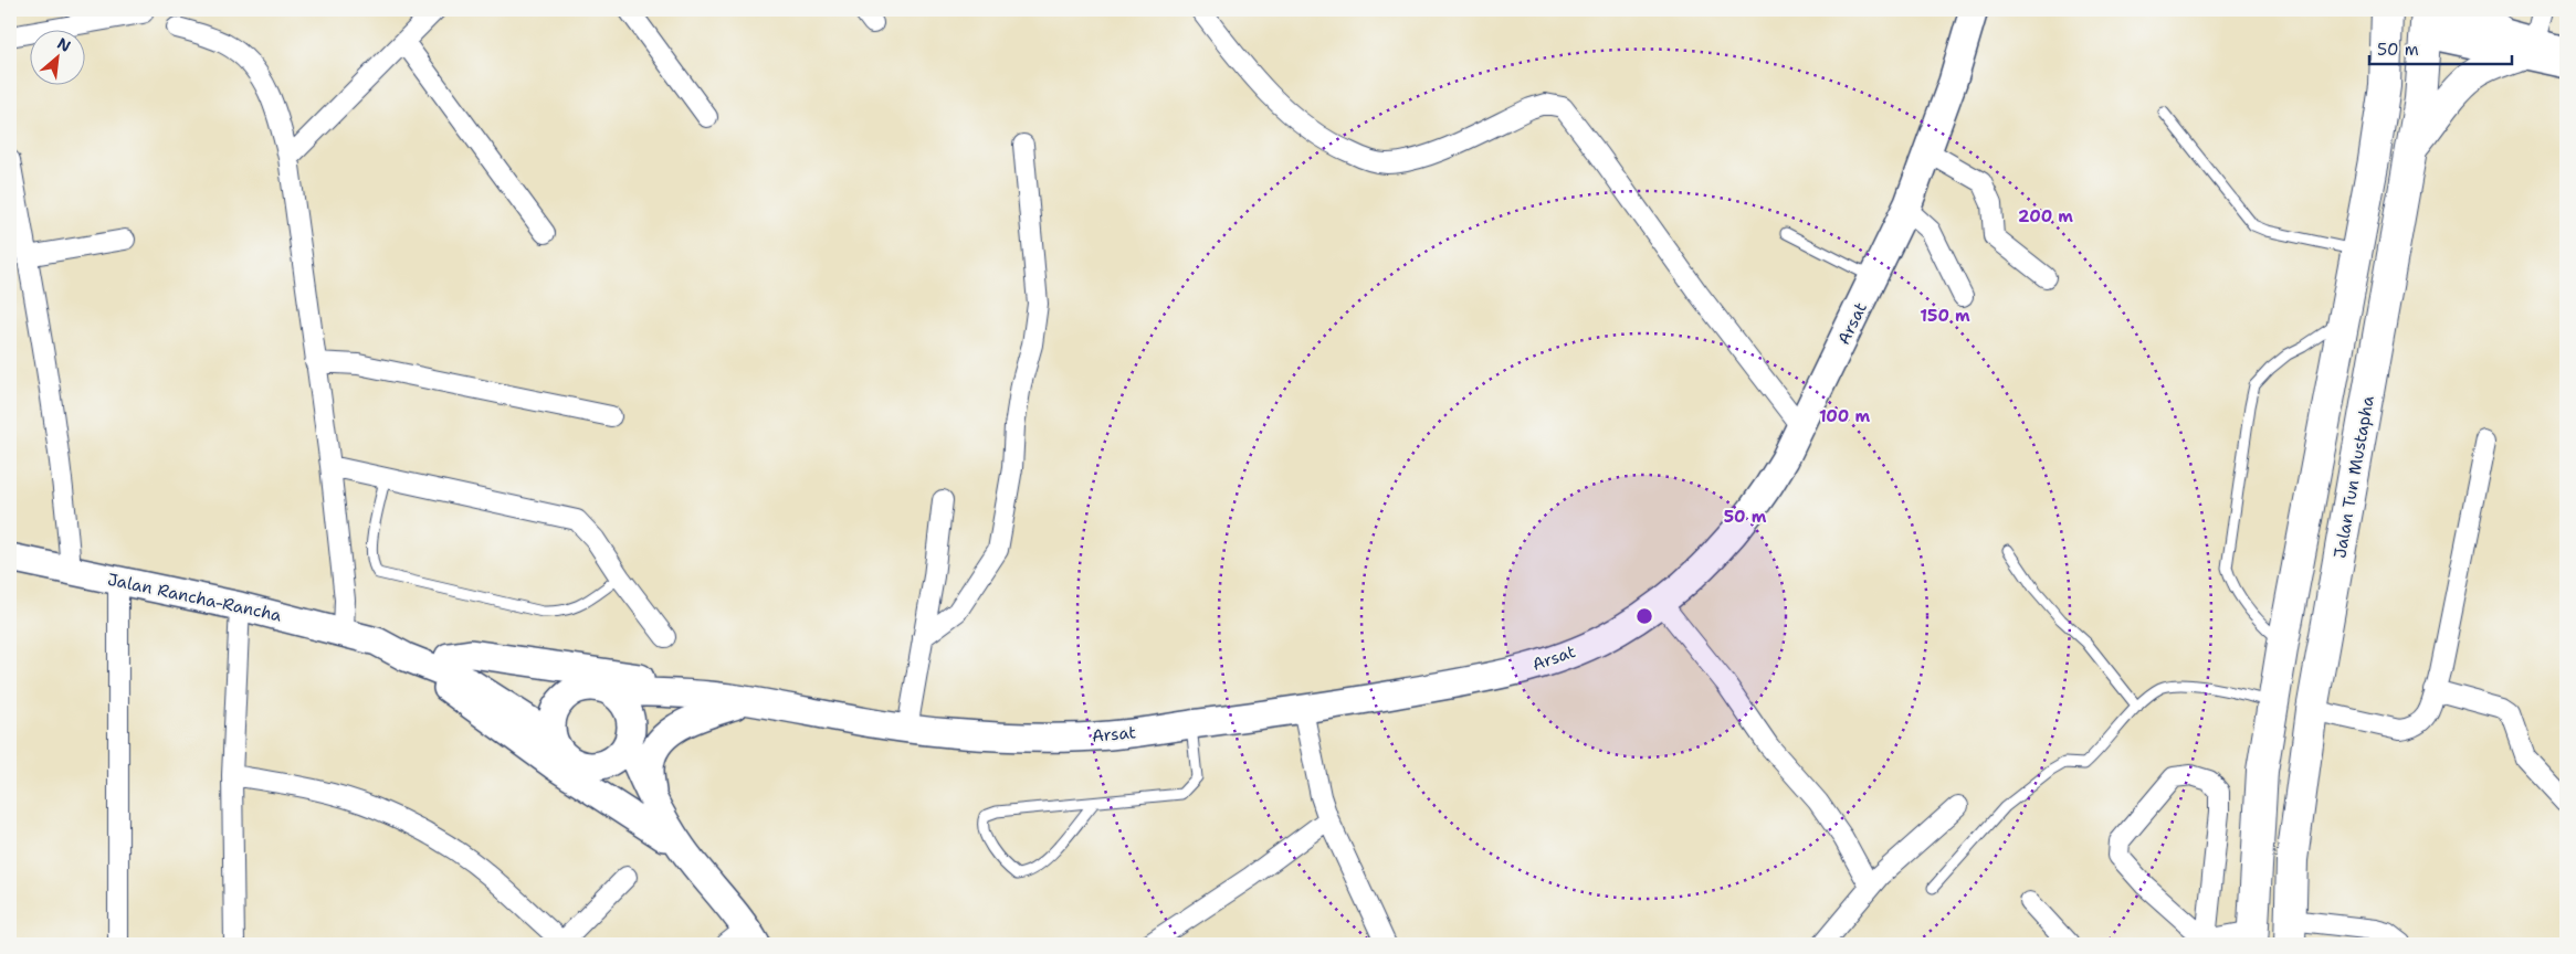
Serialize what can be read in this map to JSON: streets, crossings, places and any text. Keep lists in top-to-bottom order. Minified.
{"streets":{"main road":["Arsat","Jalan Tun Mustapha","Jalan Rancha-Rancha"]},"scale_bar":"50 m","north":"top right","rings":["200 m","150 m","100 m","50 m"]}
